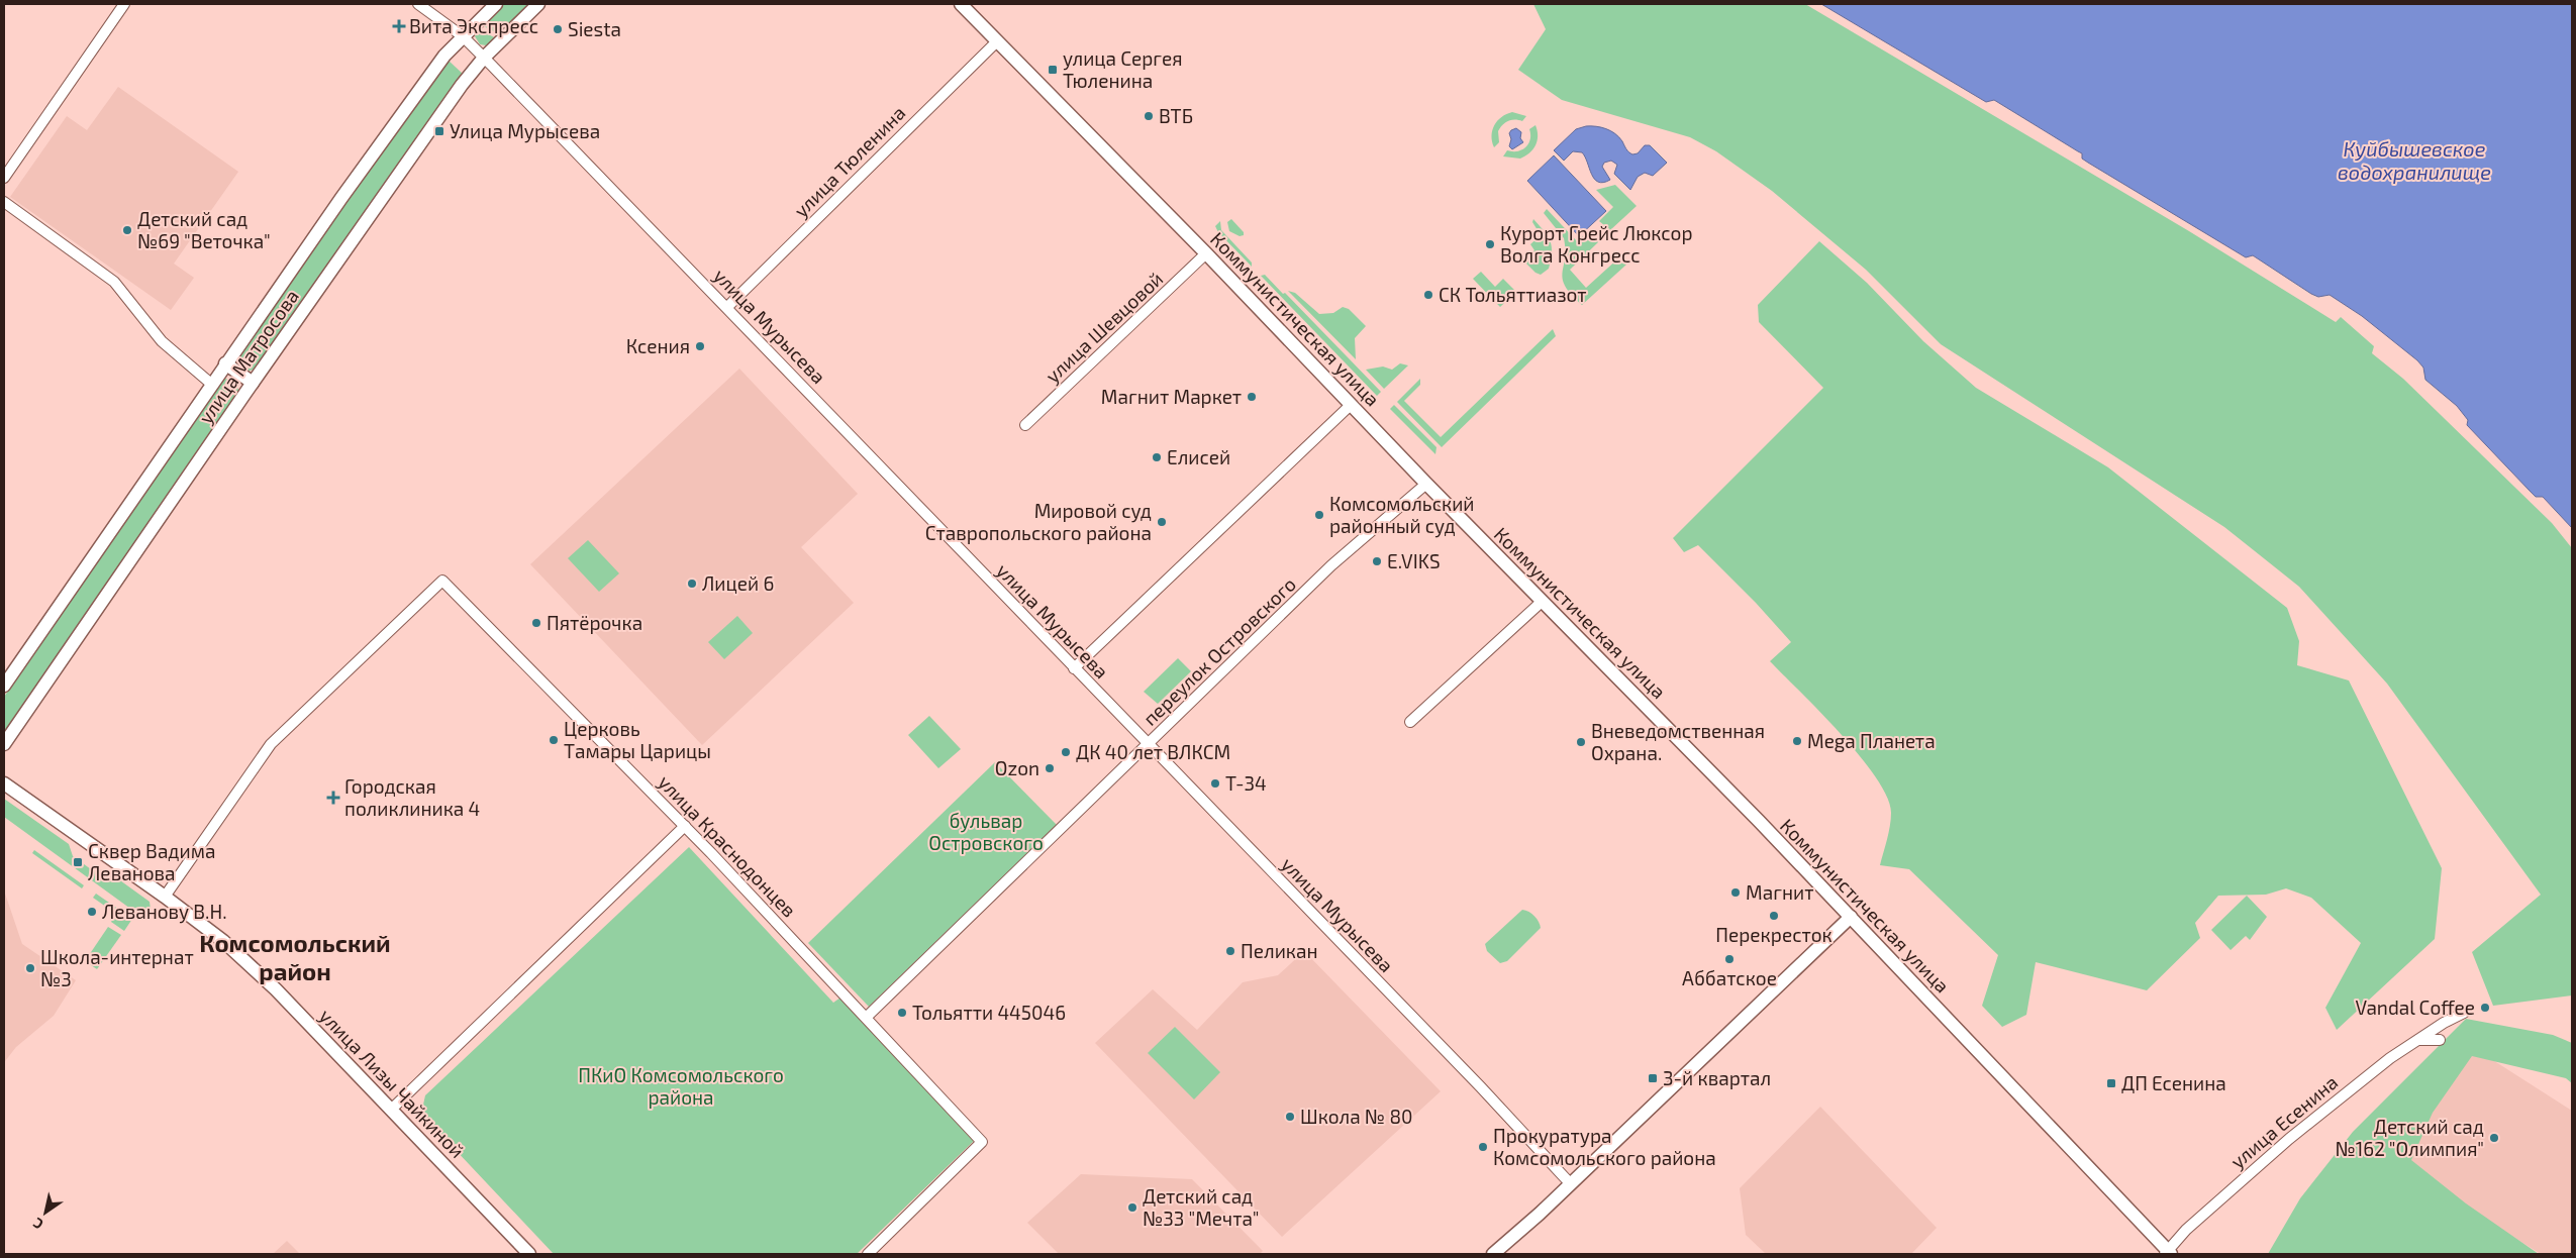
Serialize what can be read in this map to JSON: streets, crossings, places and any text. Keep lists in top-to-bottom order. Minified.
{"streets":{"main road":["Коммунистическая улица","улица Матросова","улица Лизы Чайкиной"],"street":["улица Тюленина","улица Мурысева","улица Шевцовой","переулок Островского","улица Краснодонцев","улица Есенина"]},"crossings":[["улица Тюленина","Коммунистическая улица"],["улица Тюленина","улица Мурысева"],["Коммунистическая улица","улица Шевцовой"],["Коммунистическая улица","переулок Островского"],["Коммунистическая улица","улица Есенина"],["улица Мурысева","улица Матросова"],["улица Мурысева","переулок Островского"],["переулок Островского","улица Краснодонцев"],["улица Краснодонцев","улица Лизы Чайкиной"]],"districts":["Комсомольский район"],"water":["Куйбышевское водохранилище"],"parks":["бульвар Островского","ПКиО Комсомольского района"],"places":{"health":["Вита Экспресс","Городская поликлиника 4"],"other":["Siesta","ВТБ","Детский сад №69 \"Веточка\"","Курорт Грейс Люксор Волга Конгресс","СК Тольяттиазот","Ксения","Магнит Маркет","Елисей","Комсомольский районный суд","Мировой суд Ставропольского района","E.VIKS","Лицей 6","Пятёрочка","Церковь Тамары Царицы","Mega Планета","Вневедомственная Охрана.","ДК 40 лет ВЛКСМ","Ozon","Т-34","Магнит","Леванову В.Н.","Перекресток","Пеликан","Аббатское","Школа-интернат №3","Vandal Coffee","Тольятти 445046","Школа № 80","Детский сад №162 \"Олимпия\"","Прокуратура Комсомольского района","Детский сад №33 \"Мечта\""],"transit":["улица Сергея Тюленина","Улица Мурысева","Сквер Вадима Леванова","3-й квартал","ДП Есенина"]},"north":"bottom left"}
